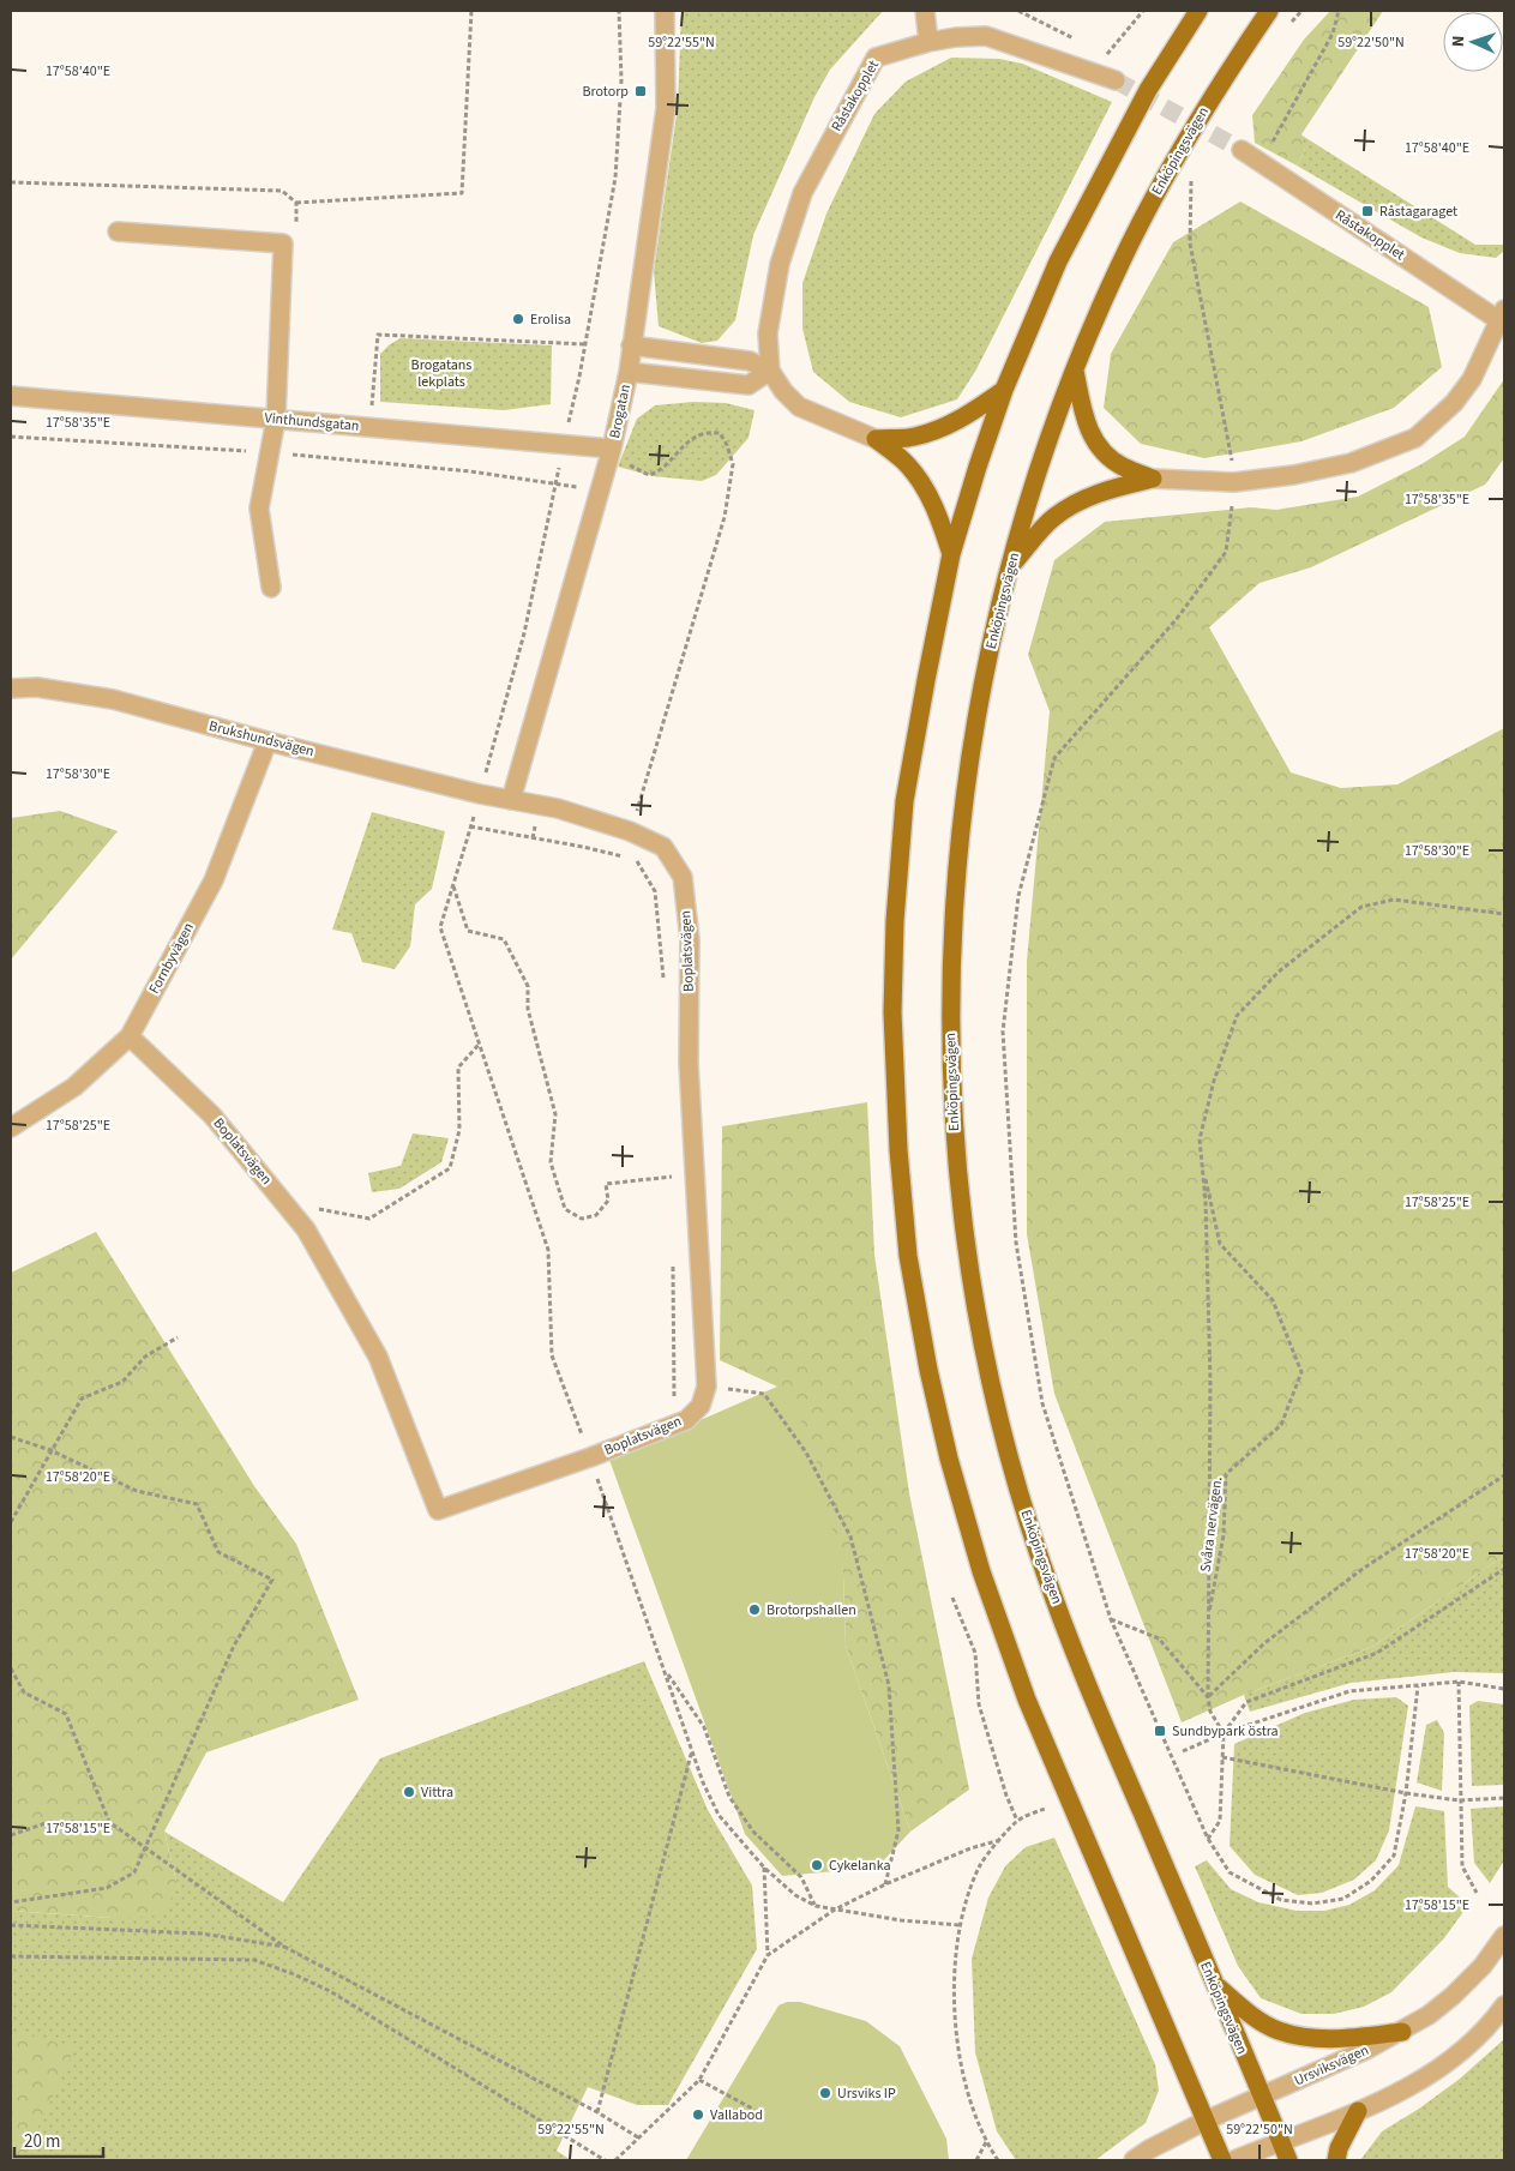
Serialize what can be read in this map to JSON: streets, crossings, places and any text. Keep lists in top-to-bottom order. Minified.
{"streets":{"main road":["Enköpingsvägen"],"street":["Råstakopplet","Brogatan","Vinthundsgatan","Brukshundsvägen","Boplatsvägen","Fornbyvägen","Ursviksvägen"],"path":["Svåra nervägen."]},"crossings":[["Enköpingsvägen","Ursviksvägen"],["Brogatan","Vinthundsgatan"],["Brogatan","Brukshundsvägen"],["Brogatan","Boplatsvägen"],["Brukshundsvägen","Boplatsvägen"],["Brukshundsvägen","Fornbyvägen"],["Boplatsvägen","Fornbyvägen"]],"parks":["Brogatans lekplats"],"places":{"transit":["Brotorp","Råstagaraget","Sundbypark östra"],"other":["Erolisa","Brotorpshallen","Vittra","Cykelanka","Ursviks IP","Vallabod"]},"scale_bar":"20 m","north":"left","coordinates":["59°22'55\"N","59°22'50\"N","17°58'40\"E","17°58'35\"E","17°58'30\"E","17°58'25\"E","17°58'20\"E","17°58'15\"E"]}
